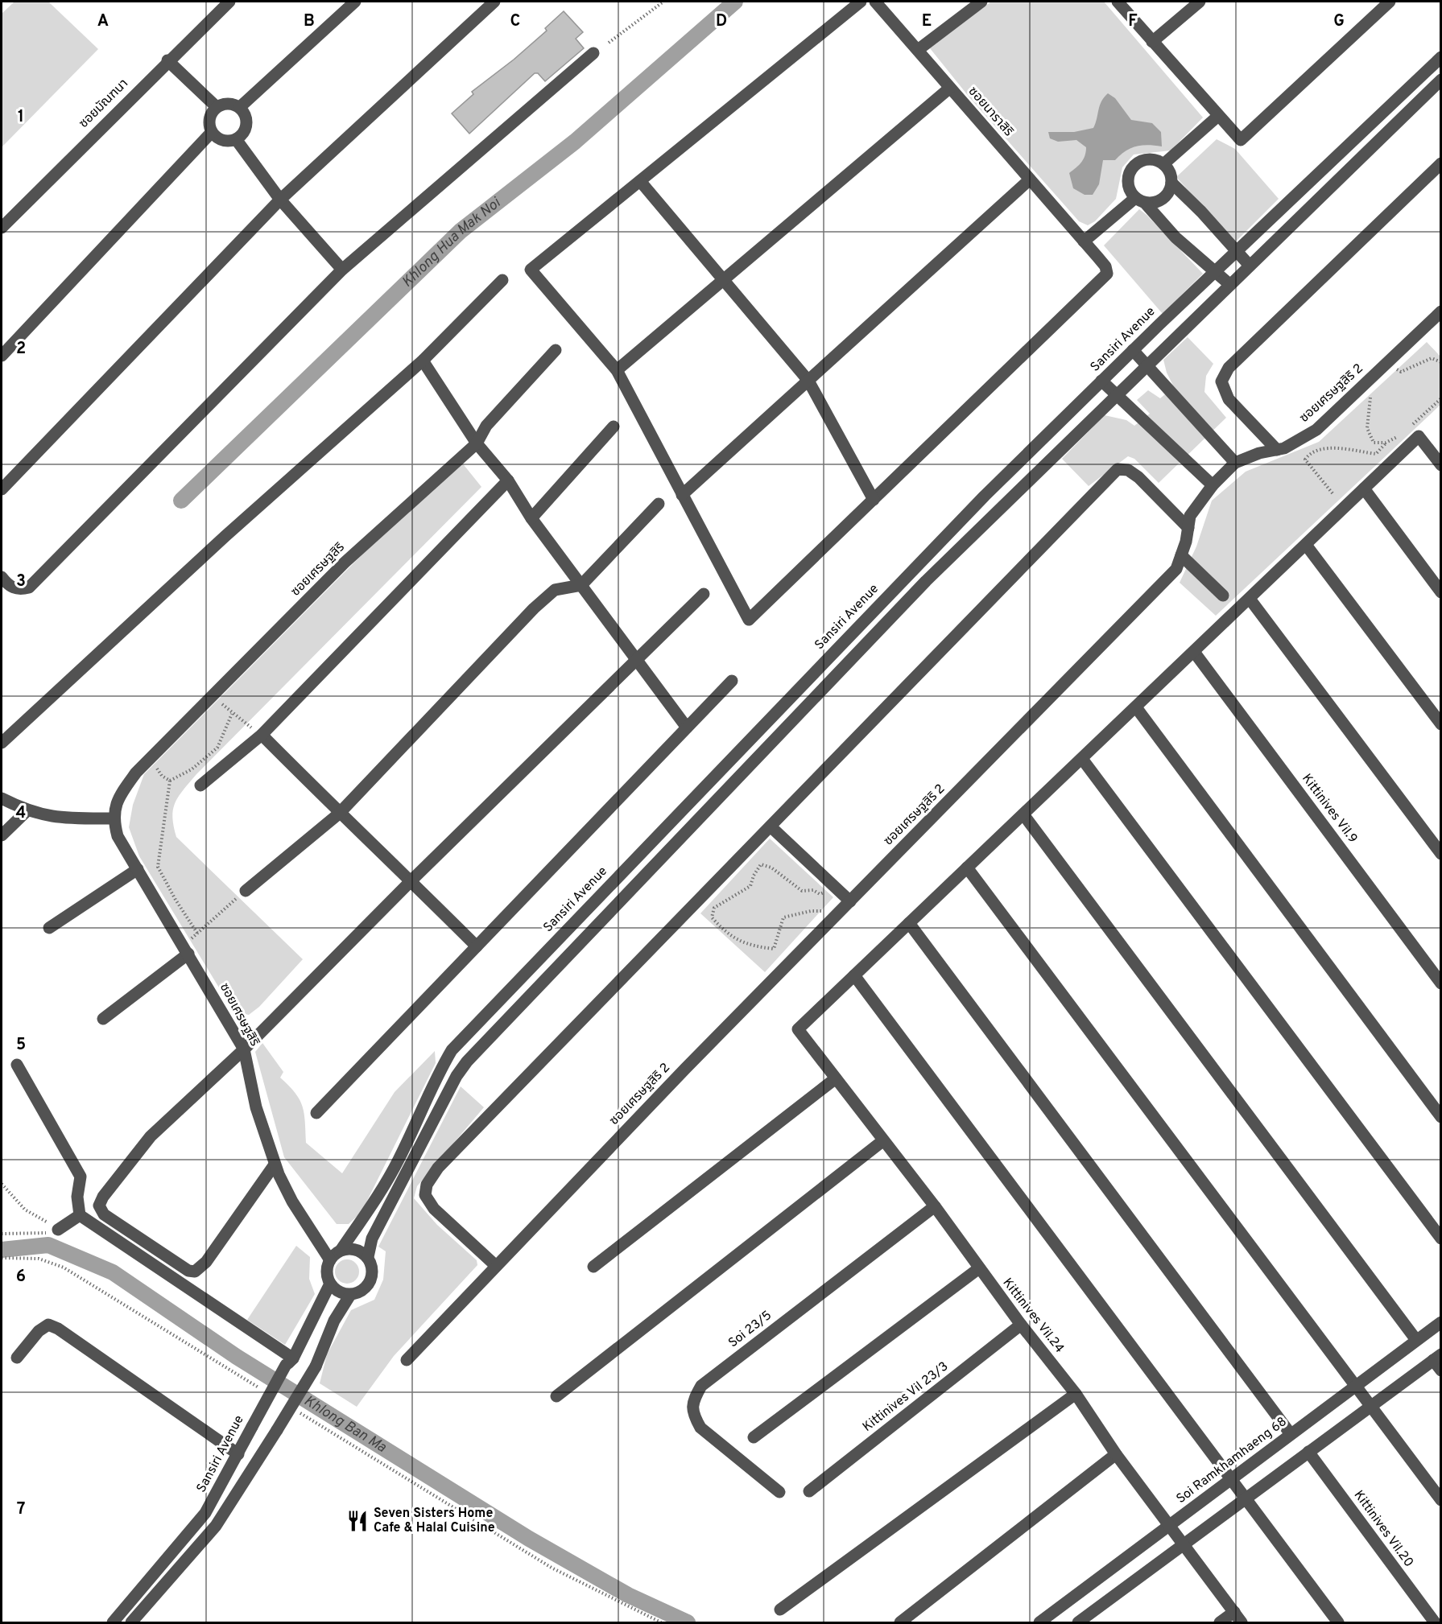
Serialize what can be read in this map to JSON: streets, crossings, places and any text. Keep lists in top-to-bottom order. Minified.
{"streets":{"street":["ซอยมัณฑนา","ซอยนาราสิริ","Sansiri Avenue","ซอยเศรษฐสิริ 2","ซอยเศรษฐสิริ","Kittinives Vil.9","Kittinives Vil.24","Soi 23/5","Kittinives Vil 23/3","Soi Ramkhamhaeng 68","Kittinives Vil.20"]},"crossings":[["Sansiri Avenue","ซอยเศรษฐสิริ"],["Kittinives Vil.24","Soi 23/5"],["Kittinives Vil.24","Kittinives Vil 23/3"],["Kittinives Vil.24","Soi Ramkhamhaeng 68"]],"water":["Khlong Hua Mak Noi","Khlong Ban Ma"],"places":{"restaurant":["Seven Sisters Home Cafe & Halal Cuisine"]},"grid":{"columns":["A","B","C","D","E","F","G"],"rows":["1","2","3","4","5","6","7"]}}
